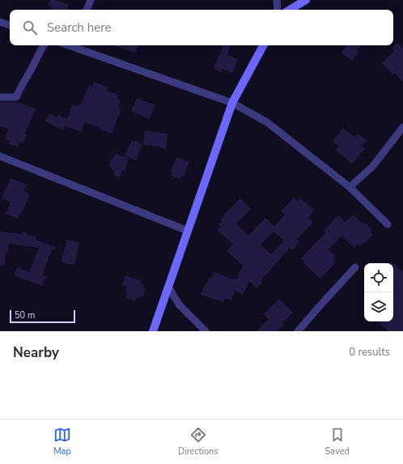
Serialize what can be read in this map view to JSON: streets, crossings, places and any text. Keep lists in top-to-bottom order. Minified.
{"scale_bar":"50 m","page":{"search":"Search here","scale":"50 m","heading":["Nearby","0 results"],"nav":["Map","Directions","Saved"]}}
